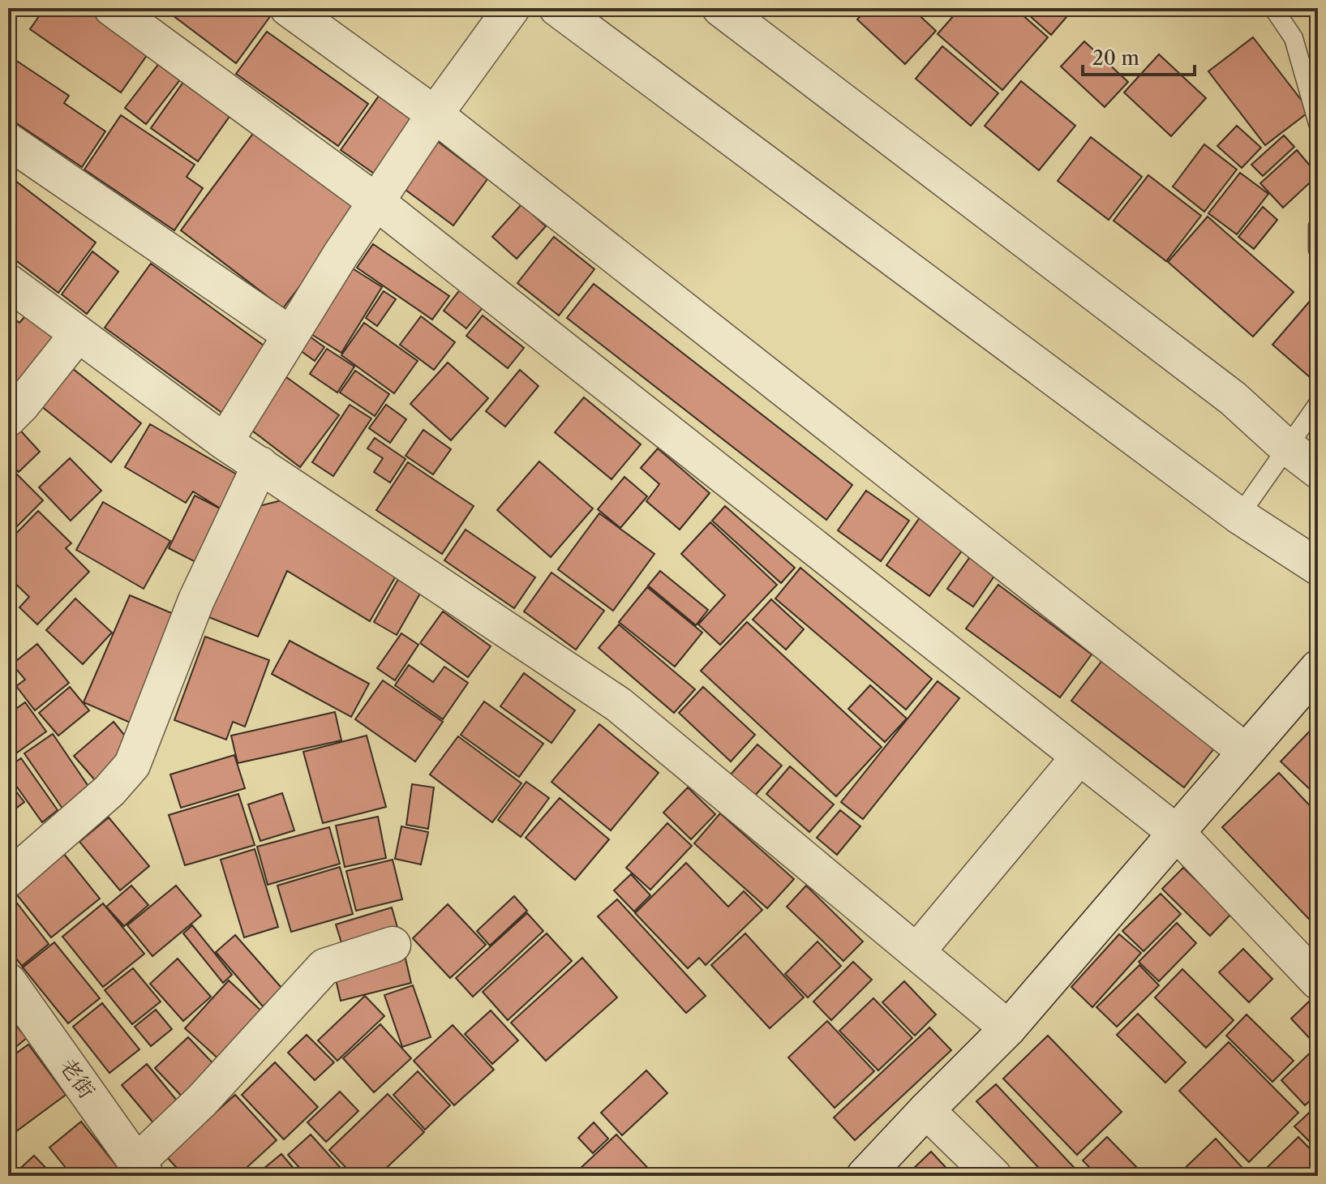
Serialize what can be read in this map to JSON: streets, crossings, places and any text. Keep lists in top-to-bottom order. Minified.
{"streets":{"street":["老街"]},"scale_bar":"20 m"}
